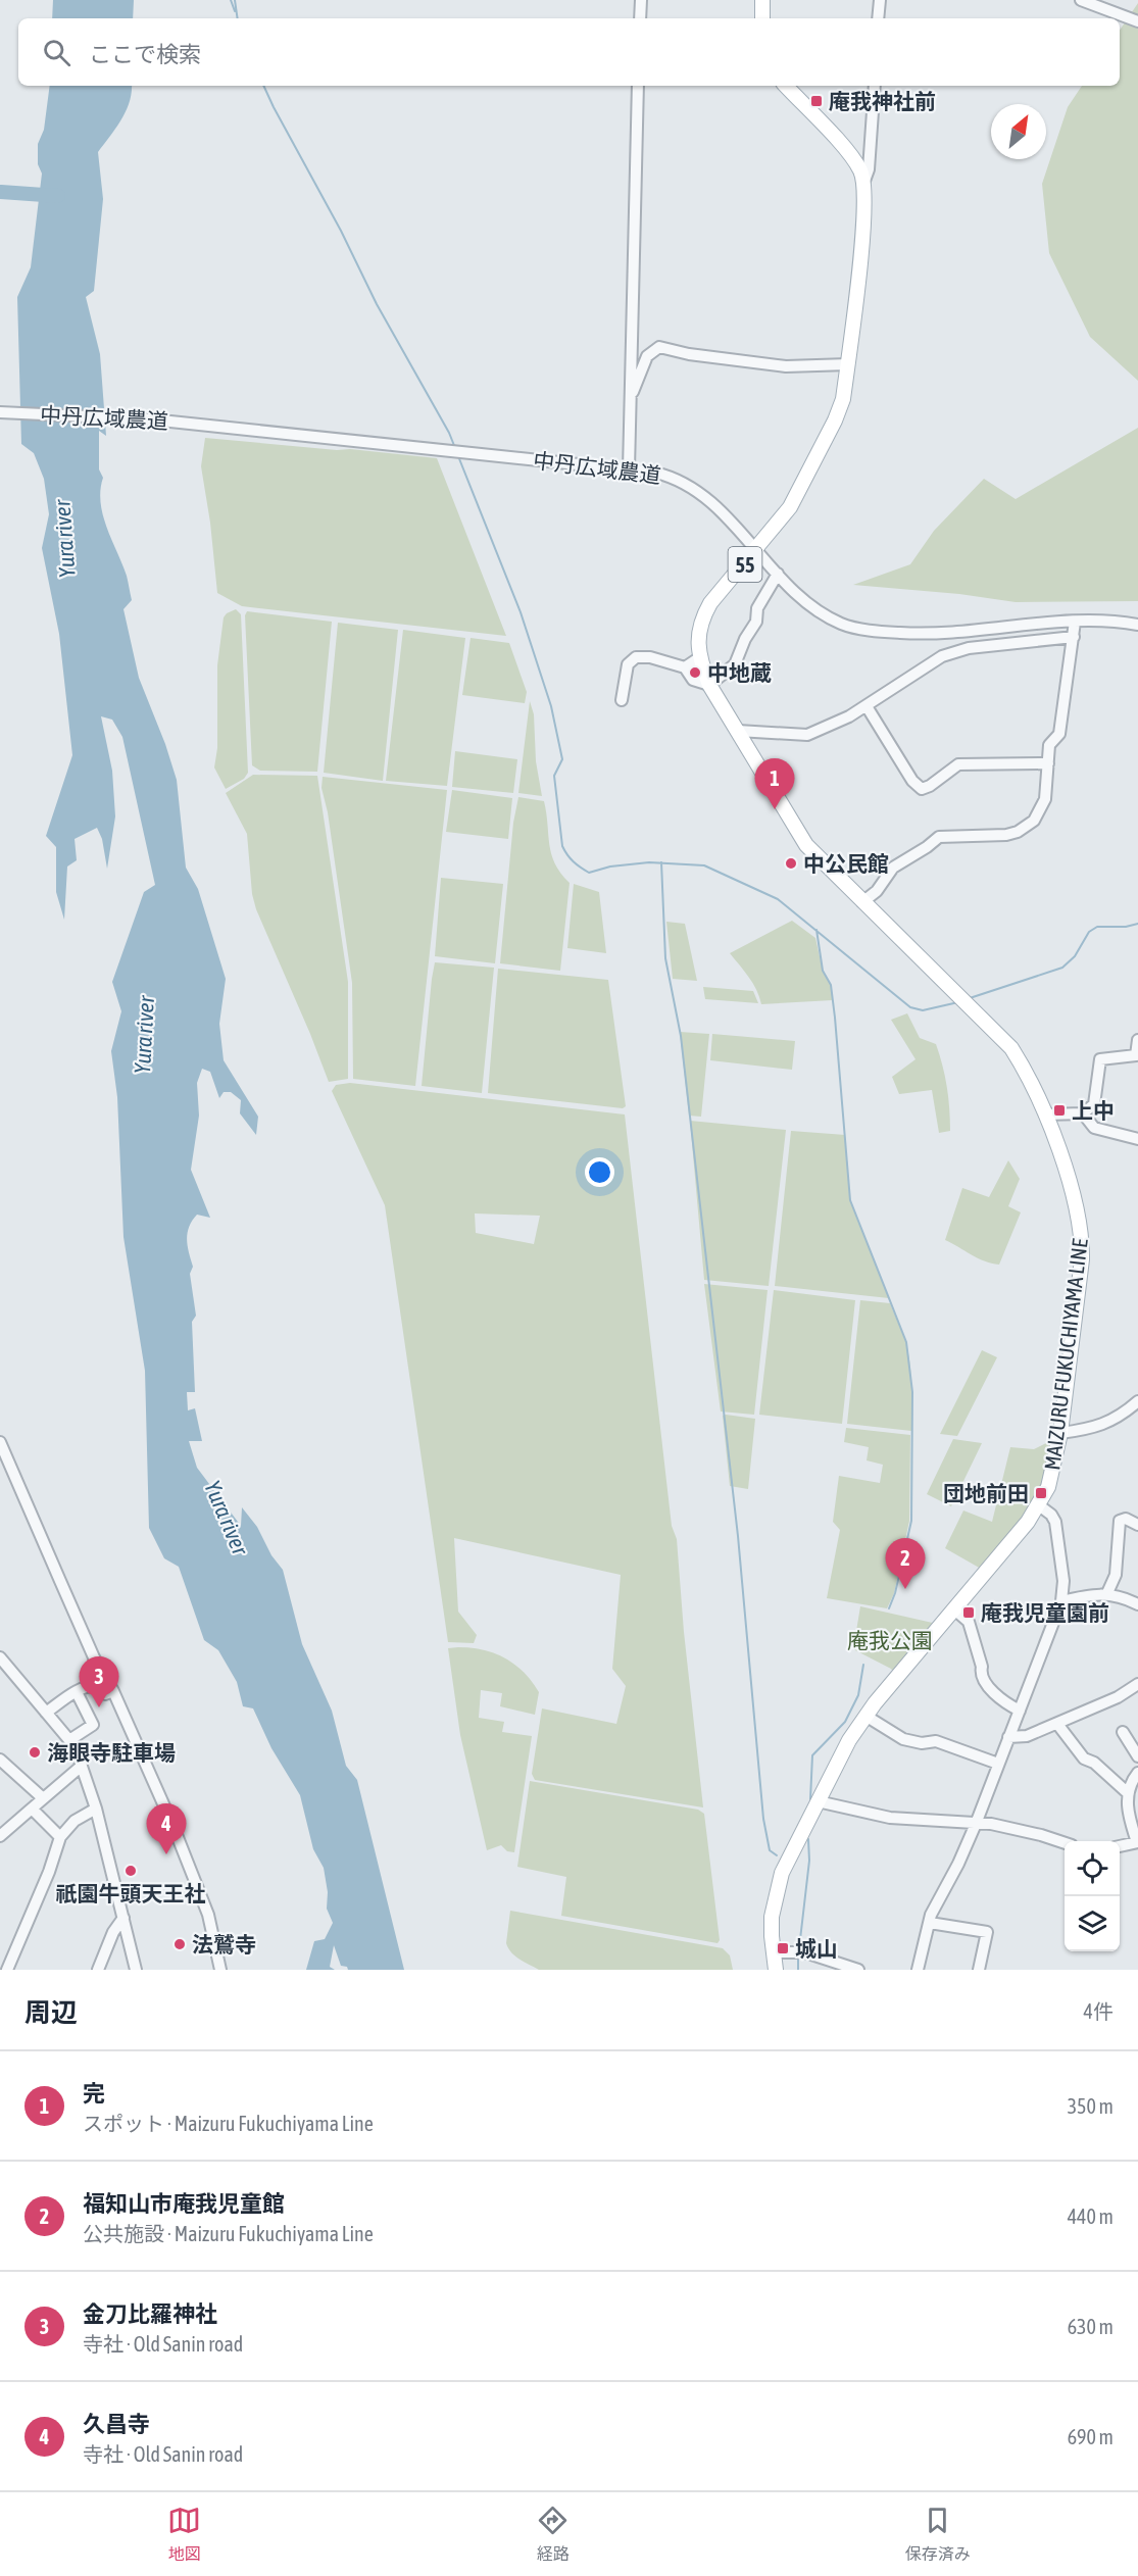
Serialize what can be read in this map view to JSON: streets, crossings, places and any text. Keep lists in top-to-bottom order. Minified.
{"streets":{"main road":["55","MAIZURU FUKUCHIYAMA LINE"],"street":["中丹広域農道"]},"crossings":[["中丹広域農道","MAIZURU FUKUCHIYAMA LINE"]],"water":["Yura river"],"parks":["庵我公園"],"places":{"transit":["庵我神社前","上中","団地前田","庵我児童園前","城山"],"other":["中地蔵","中公民館","海眼寺駐車場","祇園牛頭天王社","法鷲寺"]},"north":"top right","page":{"search":"ここで検索","pins":["1","2","3","4"],"heading":["周辺","4件"],"list":[{"mark":"1","name":"完","note":"スポット · Maizuru Fukuchiyama Line","value":"350 m"},{"mark":"2","name":"福知山市庵我児童館","note":"公共施設 · Maizuru Fukuchiyama Line","value":"440 m"},{"mark":"3","name":"金刀比羅神社","note":"寺社 · Old Sanin road","value":"630 m"},{"mark":"4","name":"久昌寺","note":"寺社 · Old Sanin road","value":"690 m"}],"nav":["地図","経路","保存済み"]}}
